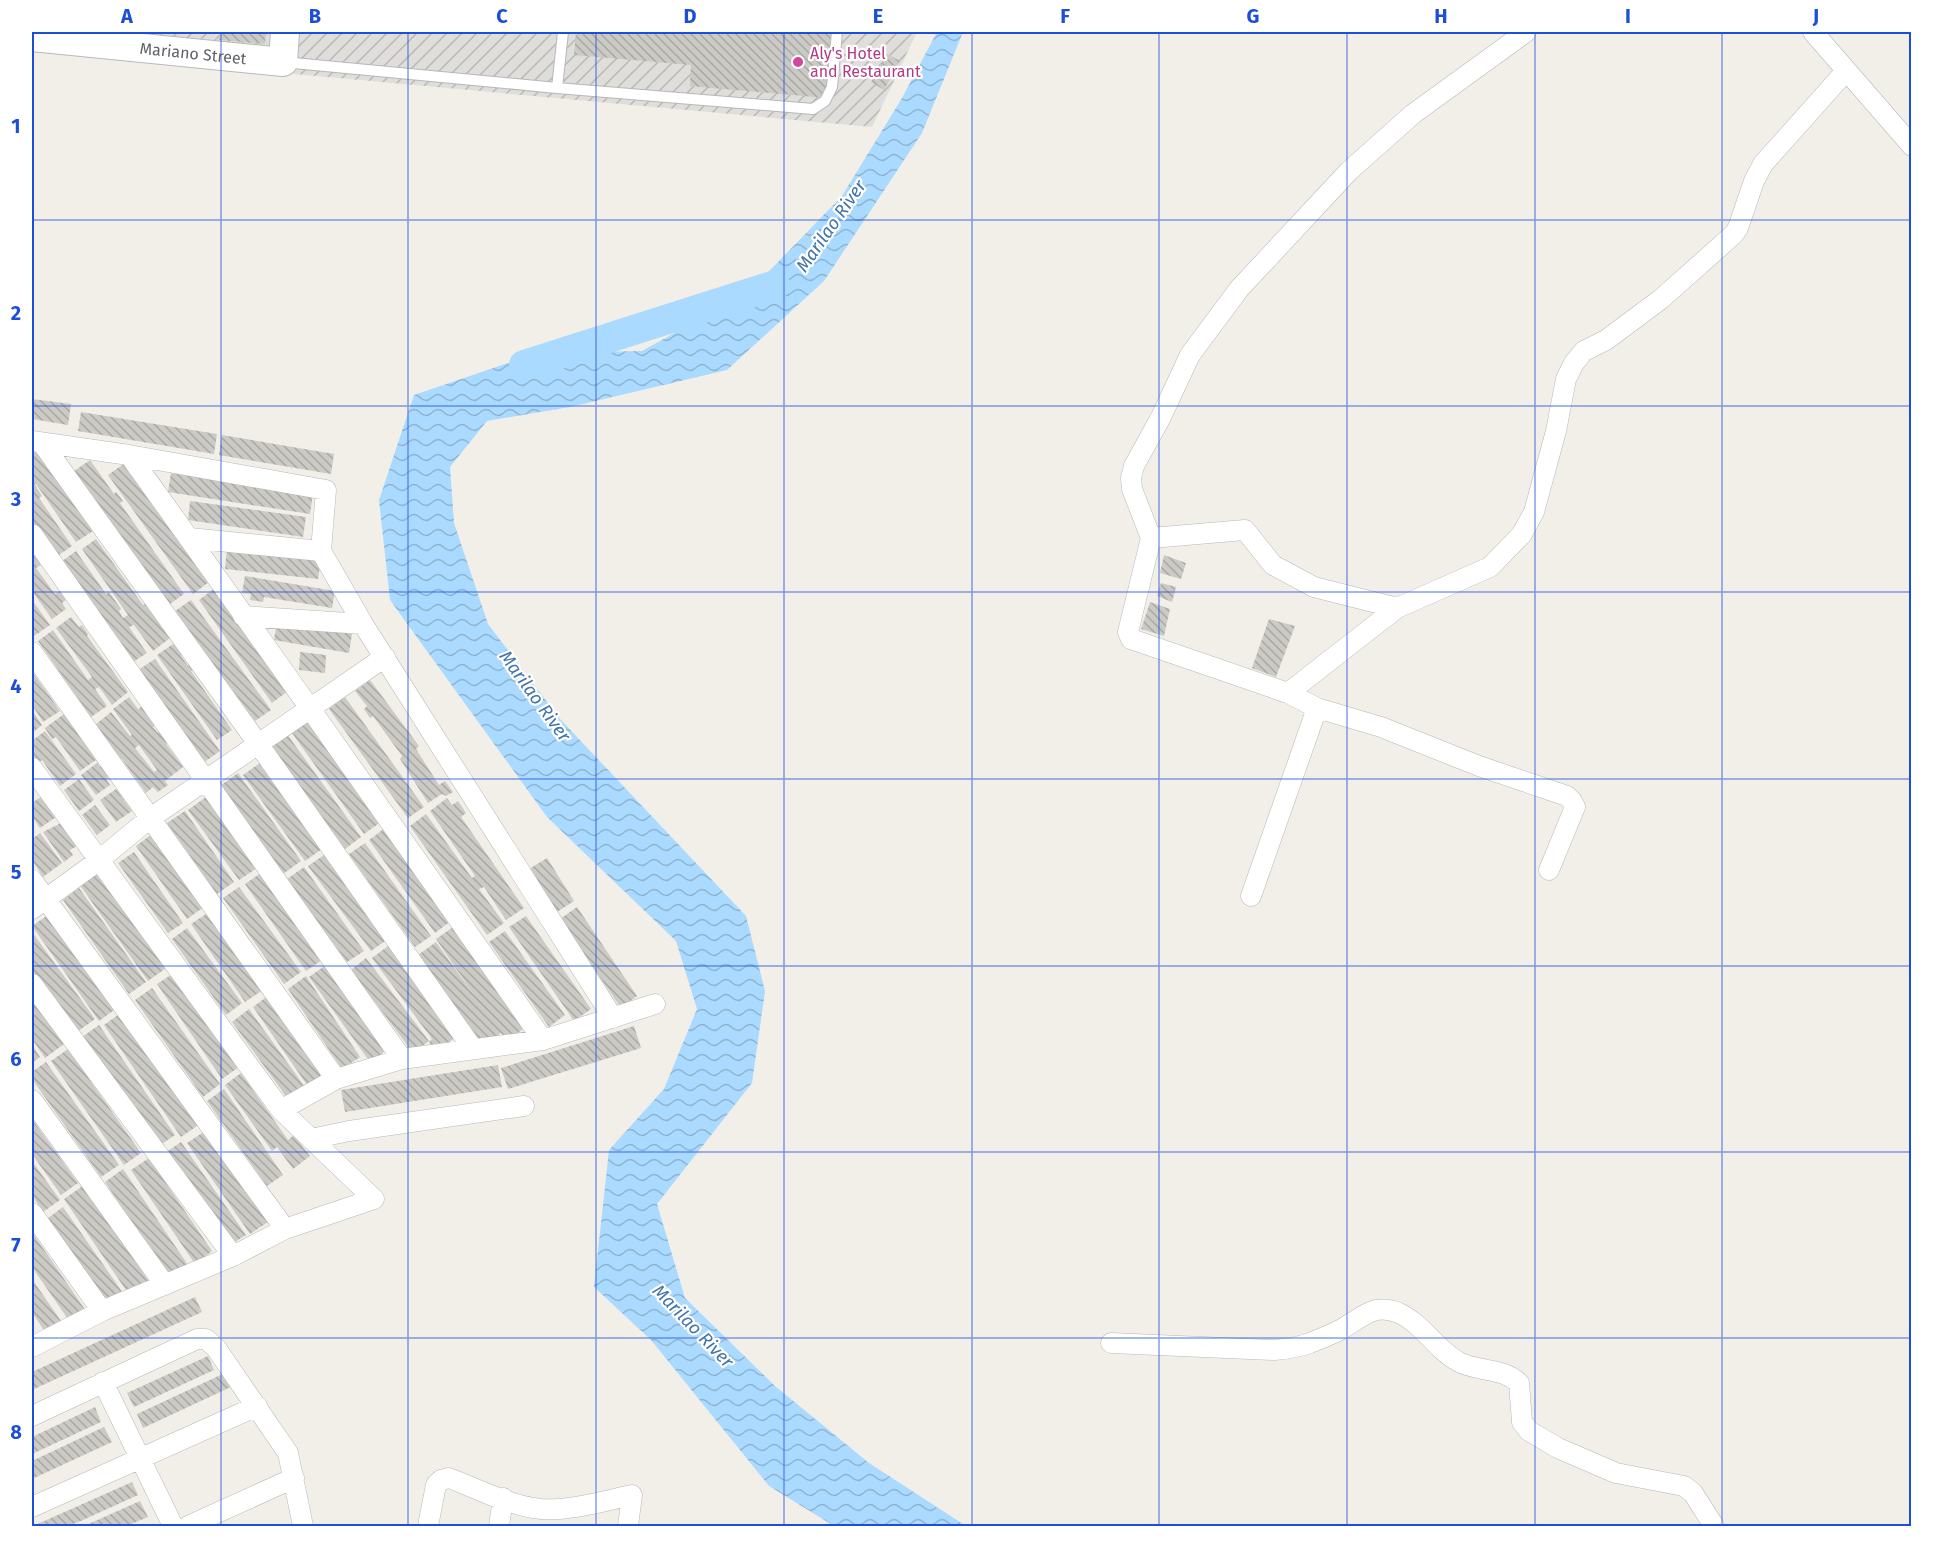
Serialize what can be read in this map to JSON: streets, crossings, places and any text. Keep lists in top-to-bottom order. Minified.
{"streets":{"main road":["Mariano Street"]},"water":["Marilao River"],"places":["Aly's Hotel and Restaurant"],"grid":{"columns":["A","B","C","D","E","F","G","H","I","J"],"rows":["1","2","3","4","5","6","7","8"]}}
